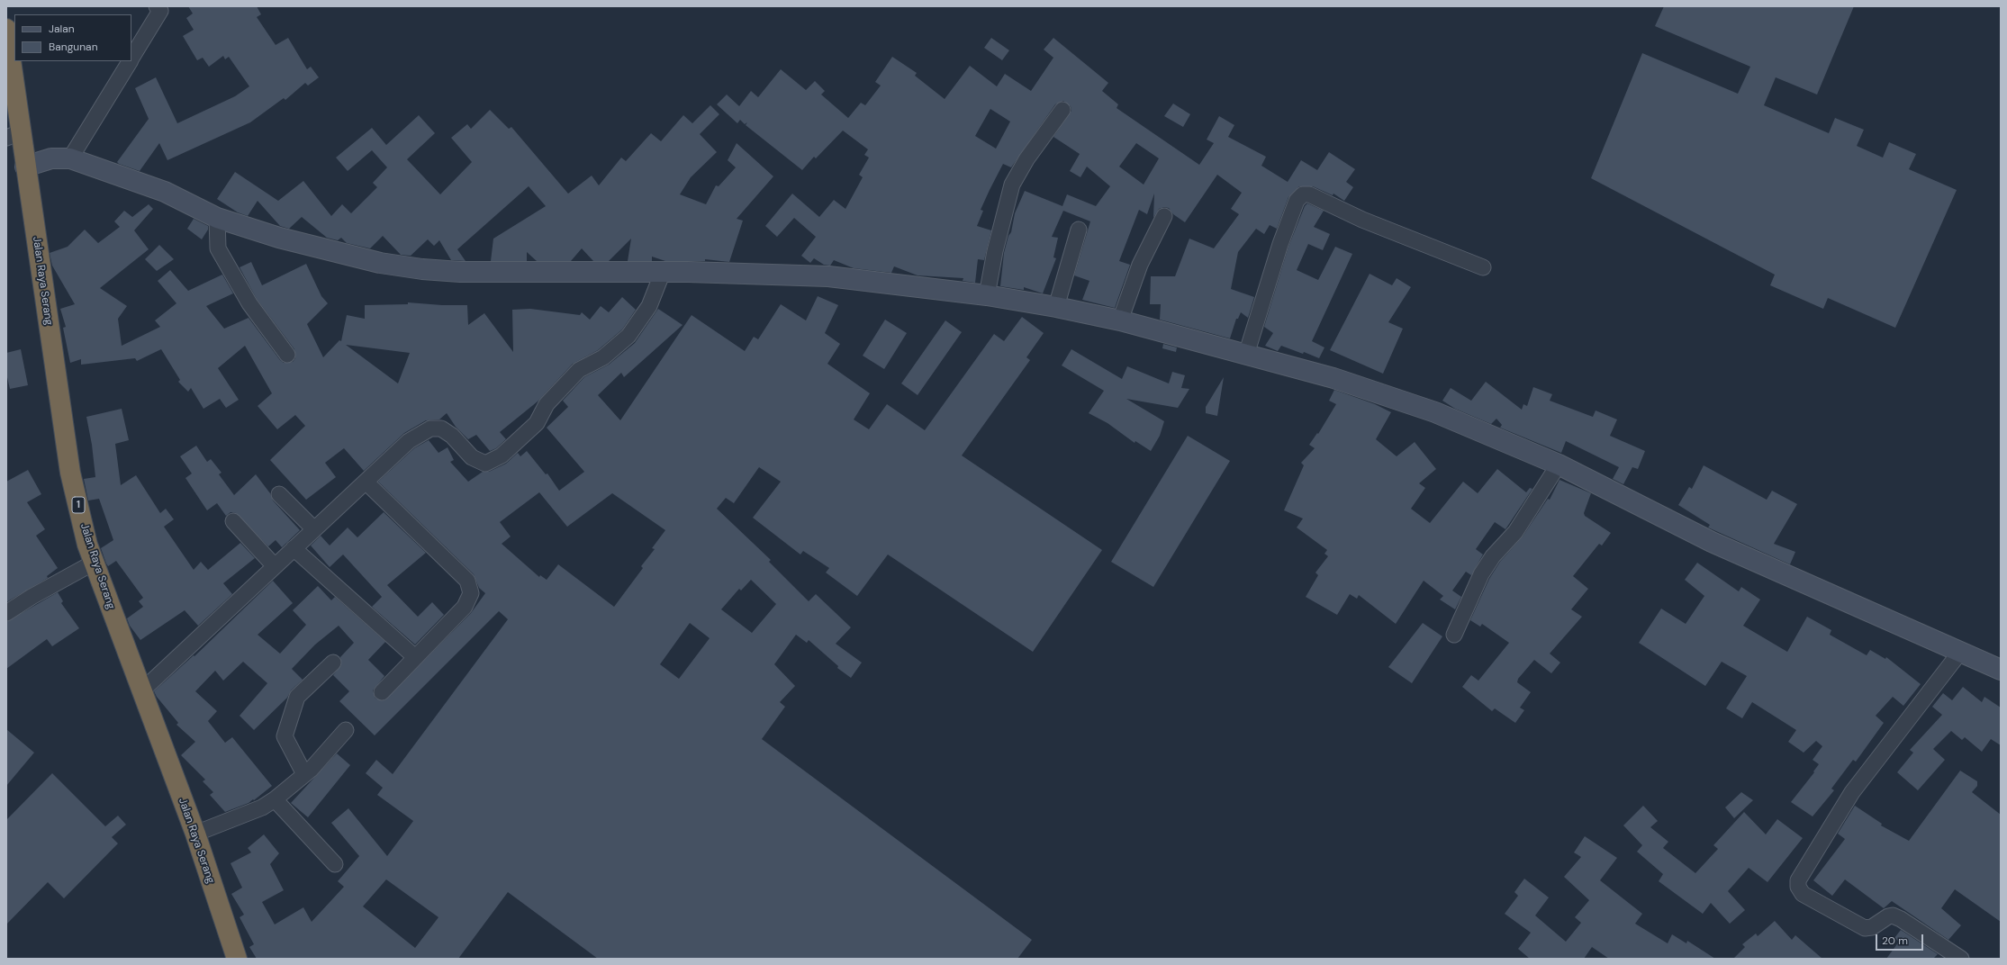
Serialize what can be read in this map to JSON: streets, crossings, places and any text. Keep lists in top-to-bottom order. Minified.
{"streets":{"highway":["Jalan Raya Serang","1"]},"legend":["Jalan","Bangunan"],"scale_bar":"20 m"}
